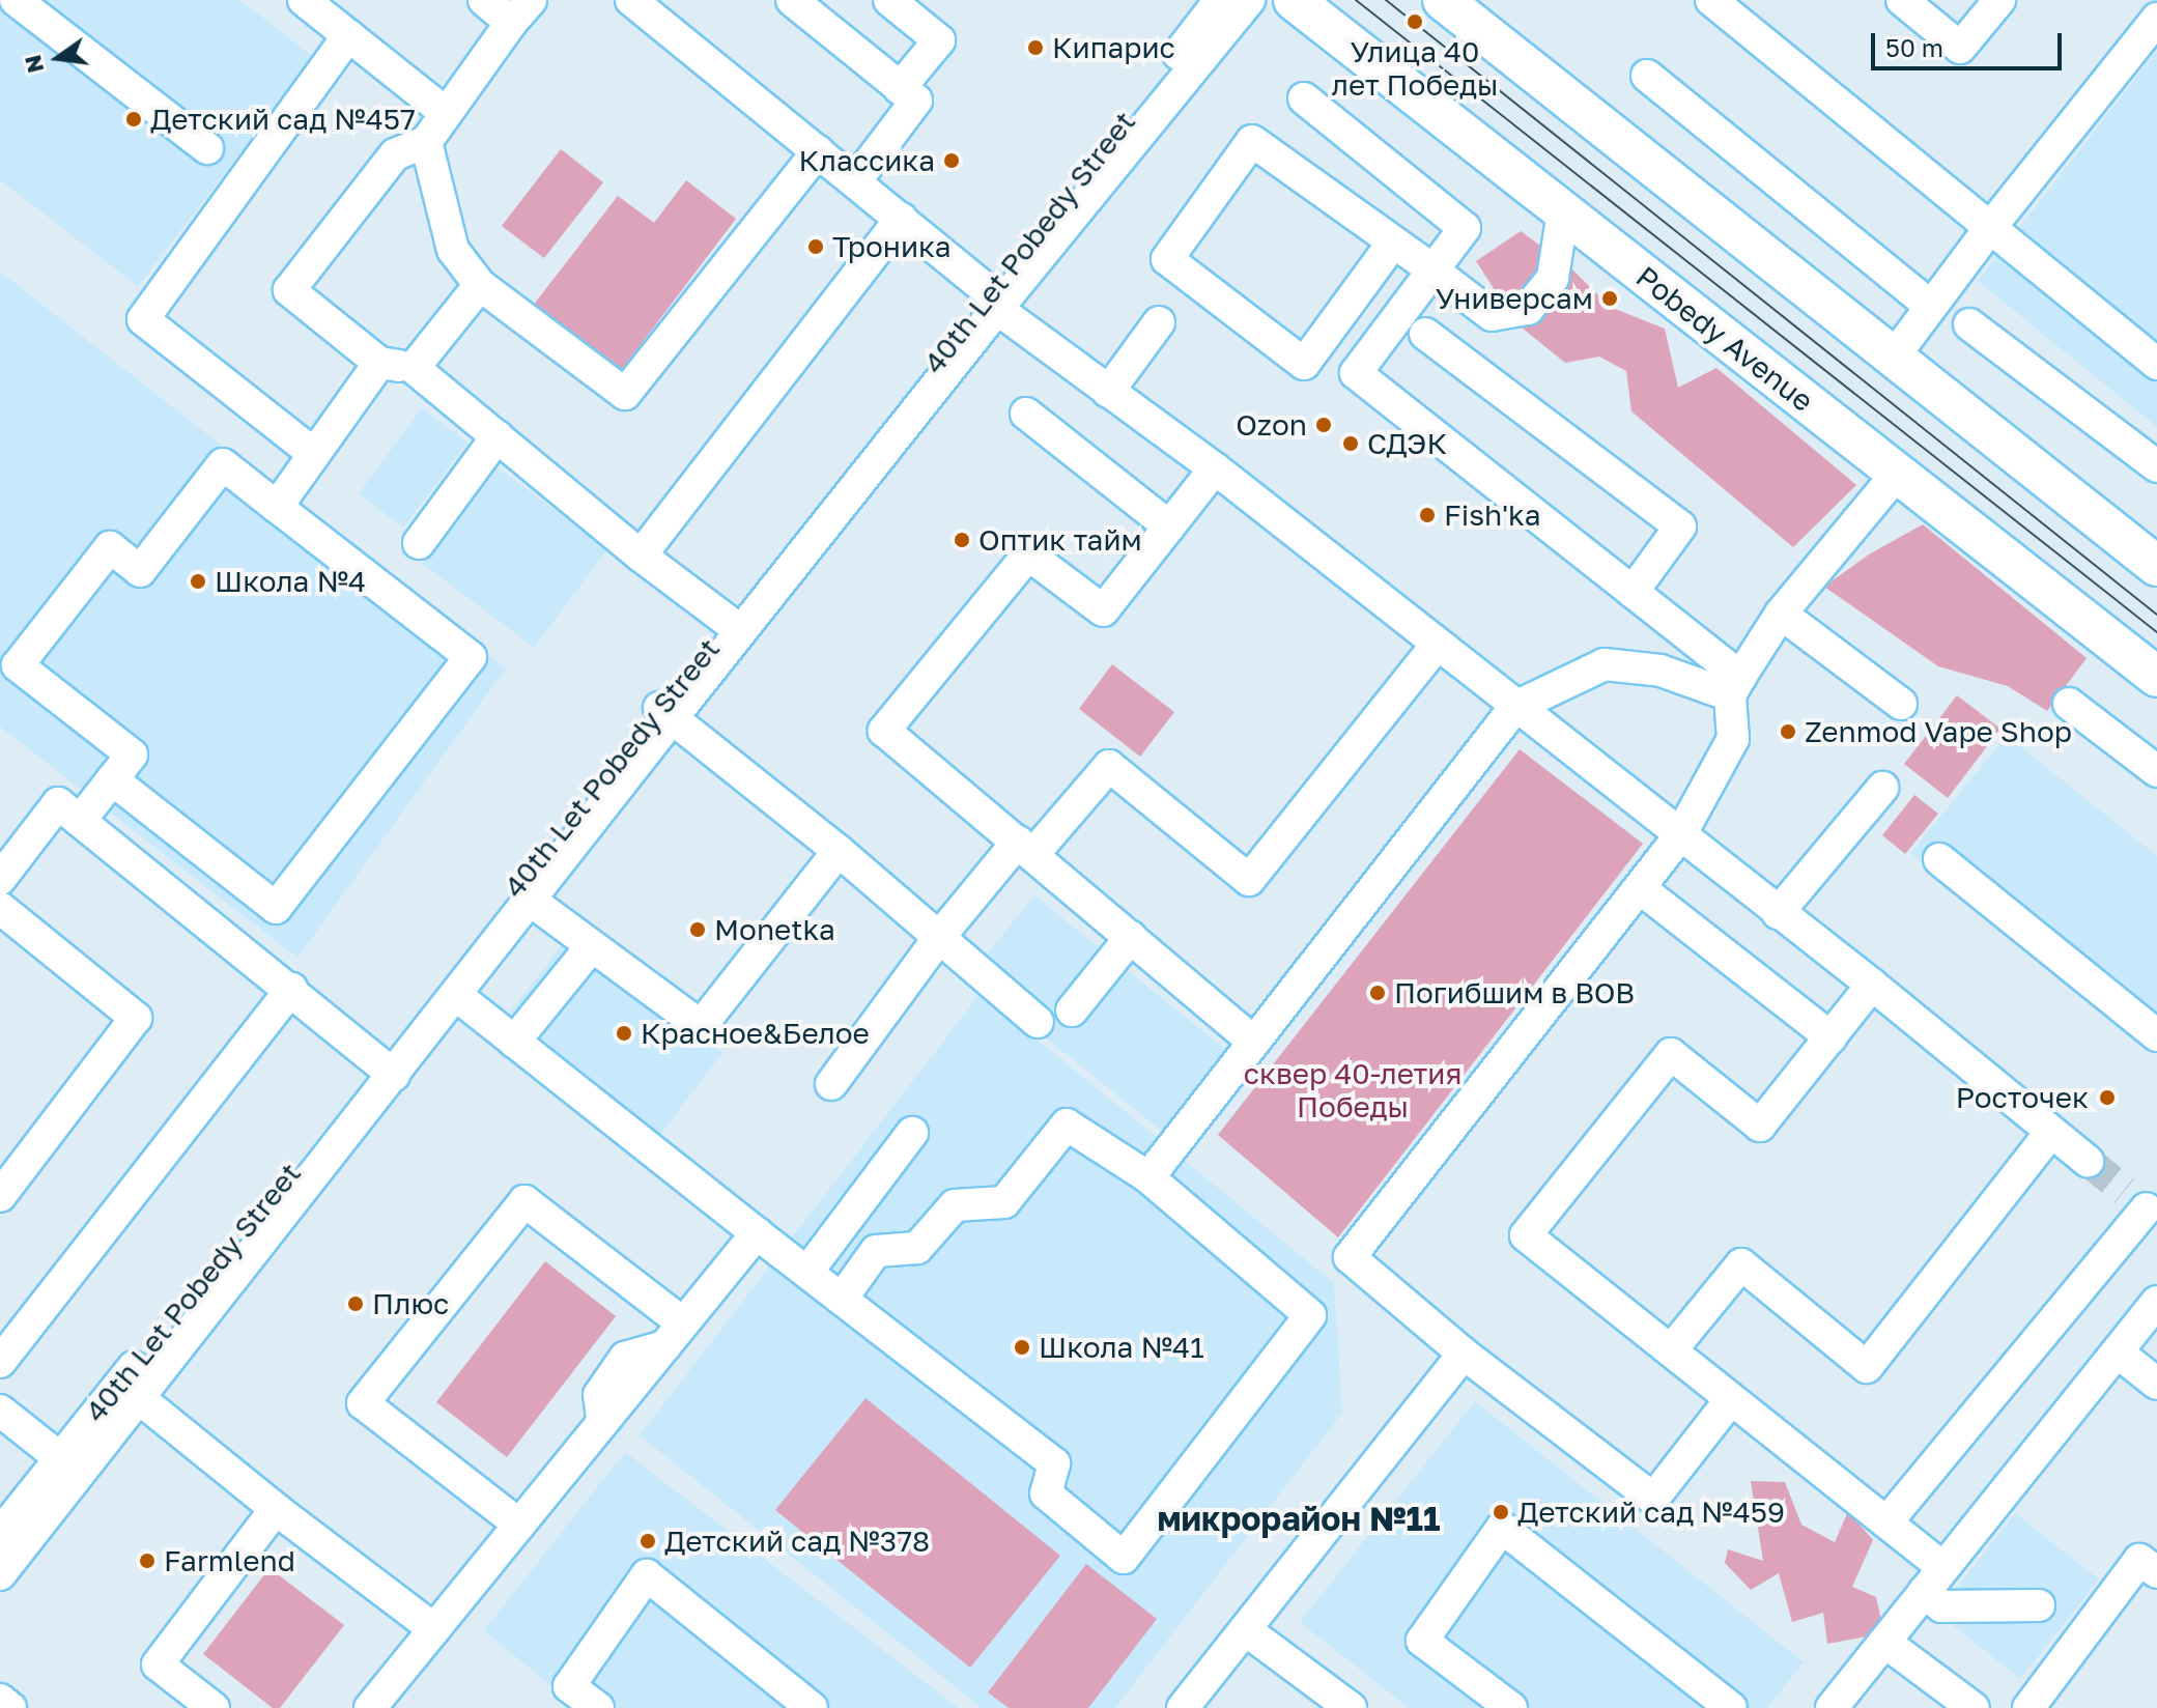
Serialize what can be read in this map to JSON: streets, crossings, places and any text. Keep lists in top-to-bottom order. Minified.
{"streets":{"main road":["Pobedy Avenue"],"street":["40th Let Pobedy Street"]},"districts":["микрорайон №11"],"parks":["сквер 40-летия Победы"],"places":["Улица 40 лет Победы","Кипарис","Детский сад №457","Классика","Троника","Универсам","Ozon","СДЭК","Fish'ka","Оптик тайм","Школа №4","Zenmod Vape Shop","Monetka","Погибшим в ВОВ","Красное&Белое","Росточек","Плюс","Школа №41","Детский сад №459","Детский сад №378","Farmlend"],"scale_bar":"50 m","north":"left"}
